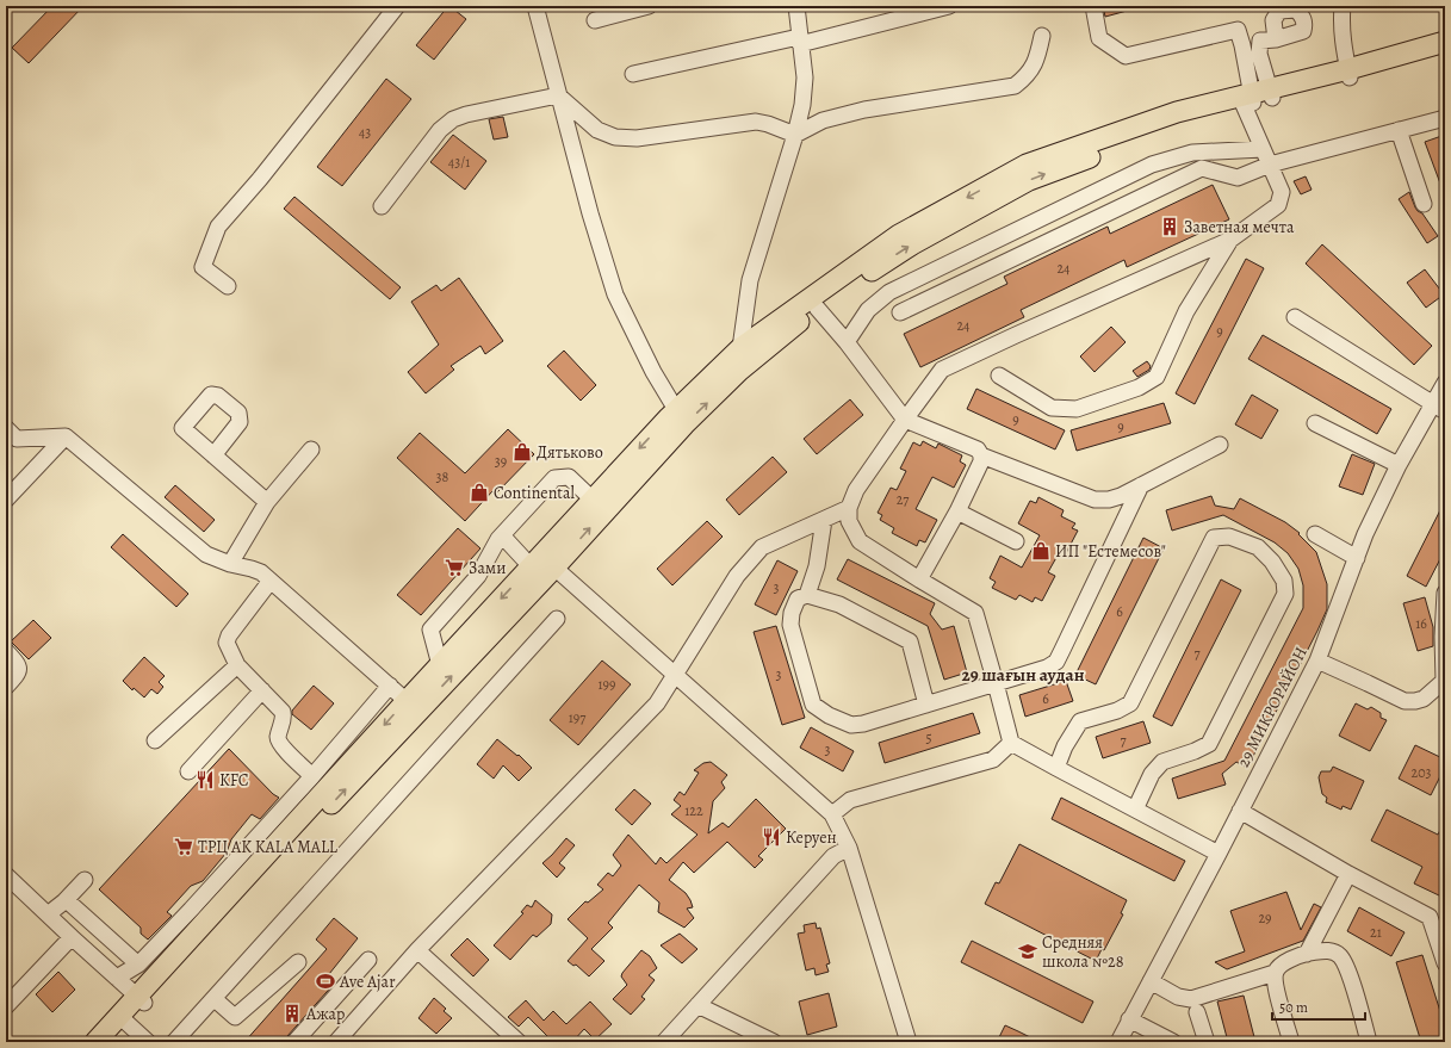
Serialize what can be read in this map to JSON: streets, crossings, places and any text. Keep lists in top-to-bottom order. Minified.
{"streets":{"street":["29 МИКРОРАЙОН"]},"districts":["29 шағын аудан"],"places":{"building":["Заветная мечта","Ажар"],"shop":["Дятьково","Continental","ИП \"Естемесов\""],"supermarket":["Зами","ТРЦ AK KALA MALL"],"restaurant":["KFC","Керуен"],"school or university":["Средняя школа №28"],"sports":["Ave Ajar"]},"house_numbers":["43","43/1","24","24","9","9","9","39","38","27","3","6","16","7","3","199","6","197","5","7","3","203","122","29","21"],"scale_bar":"50 m"}
